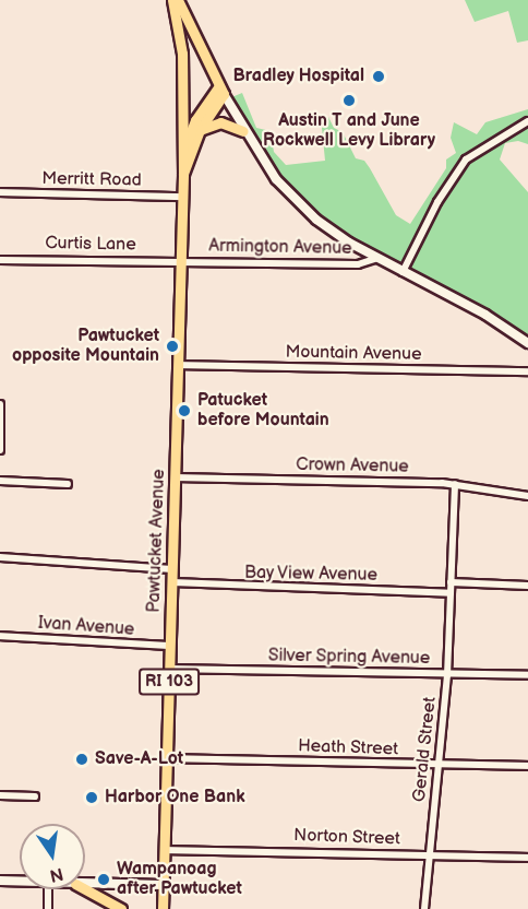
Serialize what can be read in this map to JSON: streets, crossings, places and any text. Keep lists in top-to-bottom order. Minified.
{"streets":{"main road":["Pawtucket Avenue","RI 103"],"street":["Merritt Road","Curtis Lane","Armington Avenue","Mountain Avenue","Crown Avenue","Bay View Avenue","Ivan Avenue","Silver Spring Avenue","Heath Street","Gerald Street","Norton Street"]},"crossings":[["Merritt Road","Pawtucket Avenue"],["Curtis Lane","Armington Avenue"],["Curtis Lane","Pawtucket Avenue"],["Armington Avenue","Pawtucket Avenue"],["Mountain Avenue","Pawtucket Avenue"],["Crown Avenue","Pawtucket Avenue"],["Pawtucket Avenue","Bay View Avenue"],["Pawtucket Avenue","Ivan Avenue"],["Pawtucket Avenue","Silver Spring Avenue"],["Pawtucket Avenue","Heath Street"],["Pawtucket Avenue","Norton Street"],["Bay View Avenue","Gerald Street"],["Silver Spring Avenue","Gerald Street"],["Heath Street","Gerald Street"],["Gerald Street","Norton Street"]],"places":["Bradley Hospital","Austin T and June Rockwell Levy Library","Pawtucket opposite Mountain","Patucket before Mountain","Save-A-Lot","Harbor One Bank","Wampanoag after Pawtucket"],"north":"bottom"}
